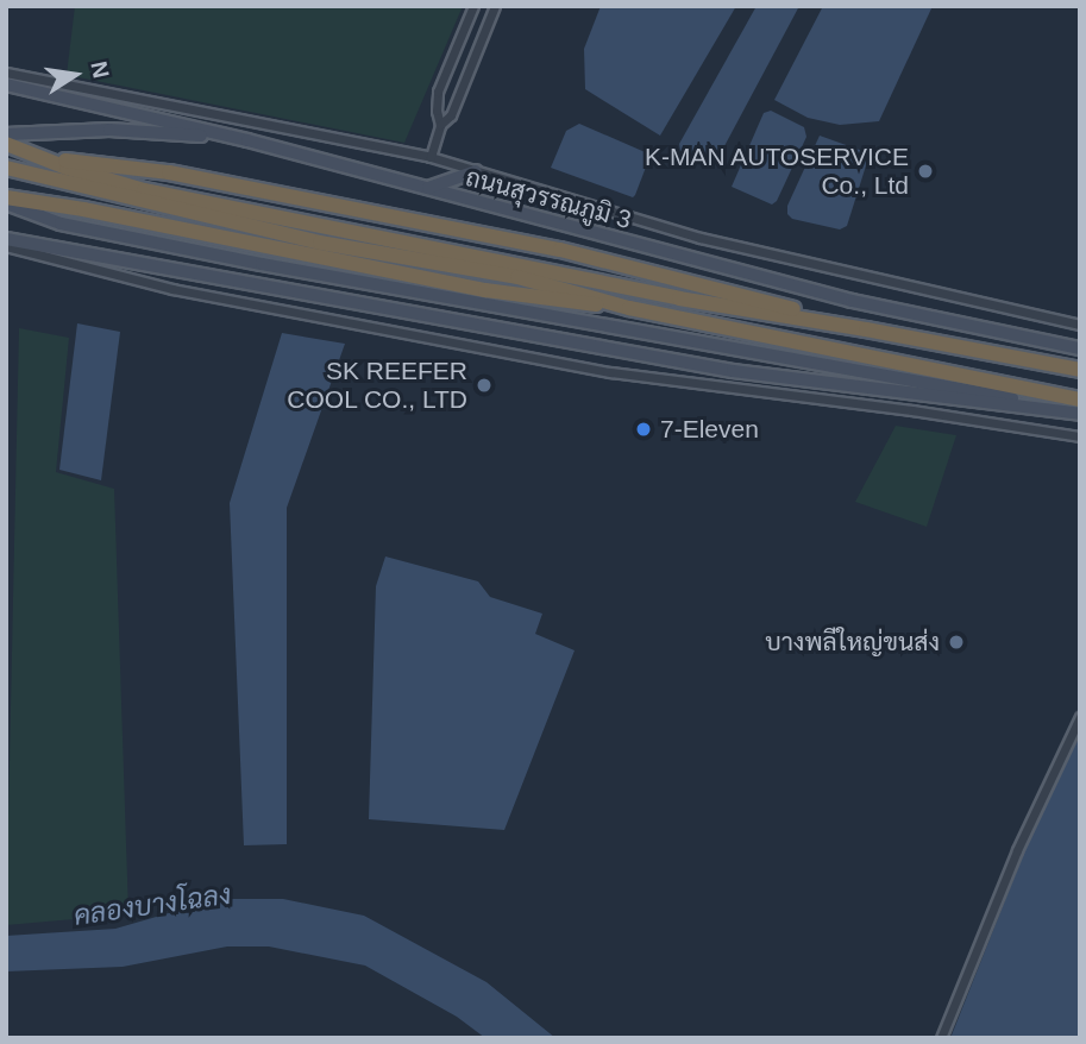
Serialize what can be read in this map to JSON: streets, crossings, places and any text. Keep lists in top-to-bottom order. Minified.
{"streets":{"main road":["ถนนสุวรรณภูมิ 3"]},"water":["คลองบางโฉลง"],"places":["K-MAN AUTOSERVICE Co., Ltd","SK REEFER COOL CO., LTD","7-Eleven","บางพลีใหญ่ขนส่ง"],"north":"right"}
